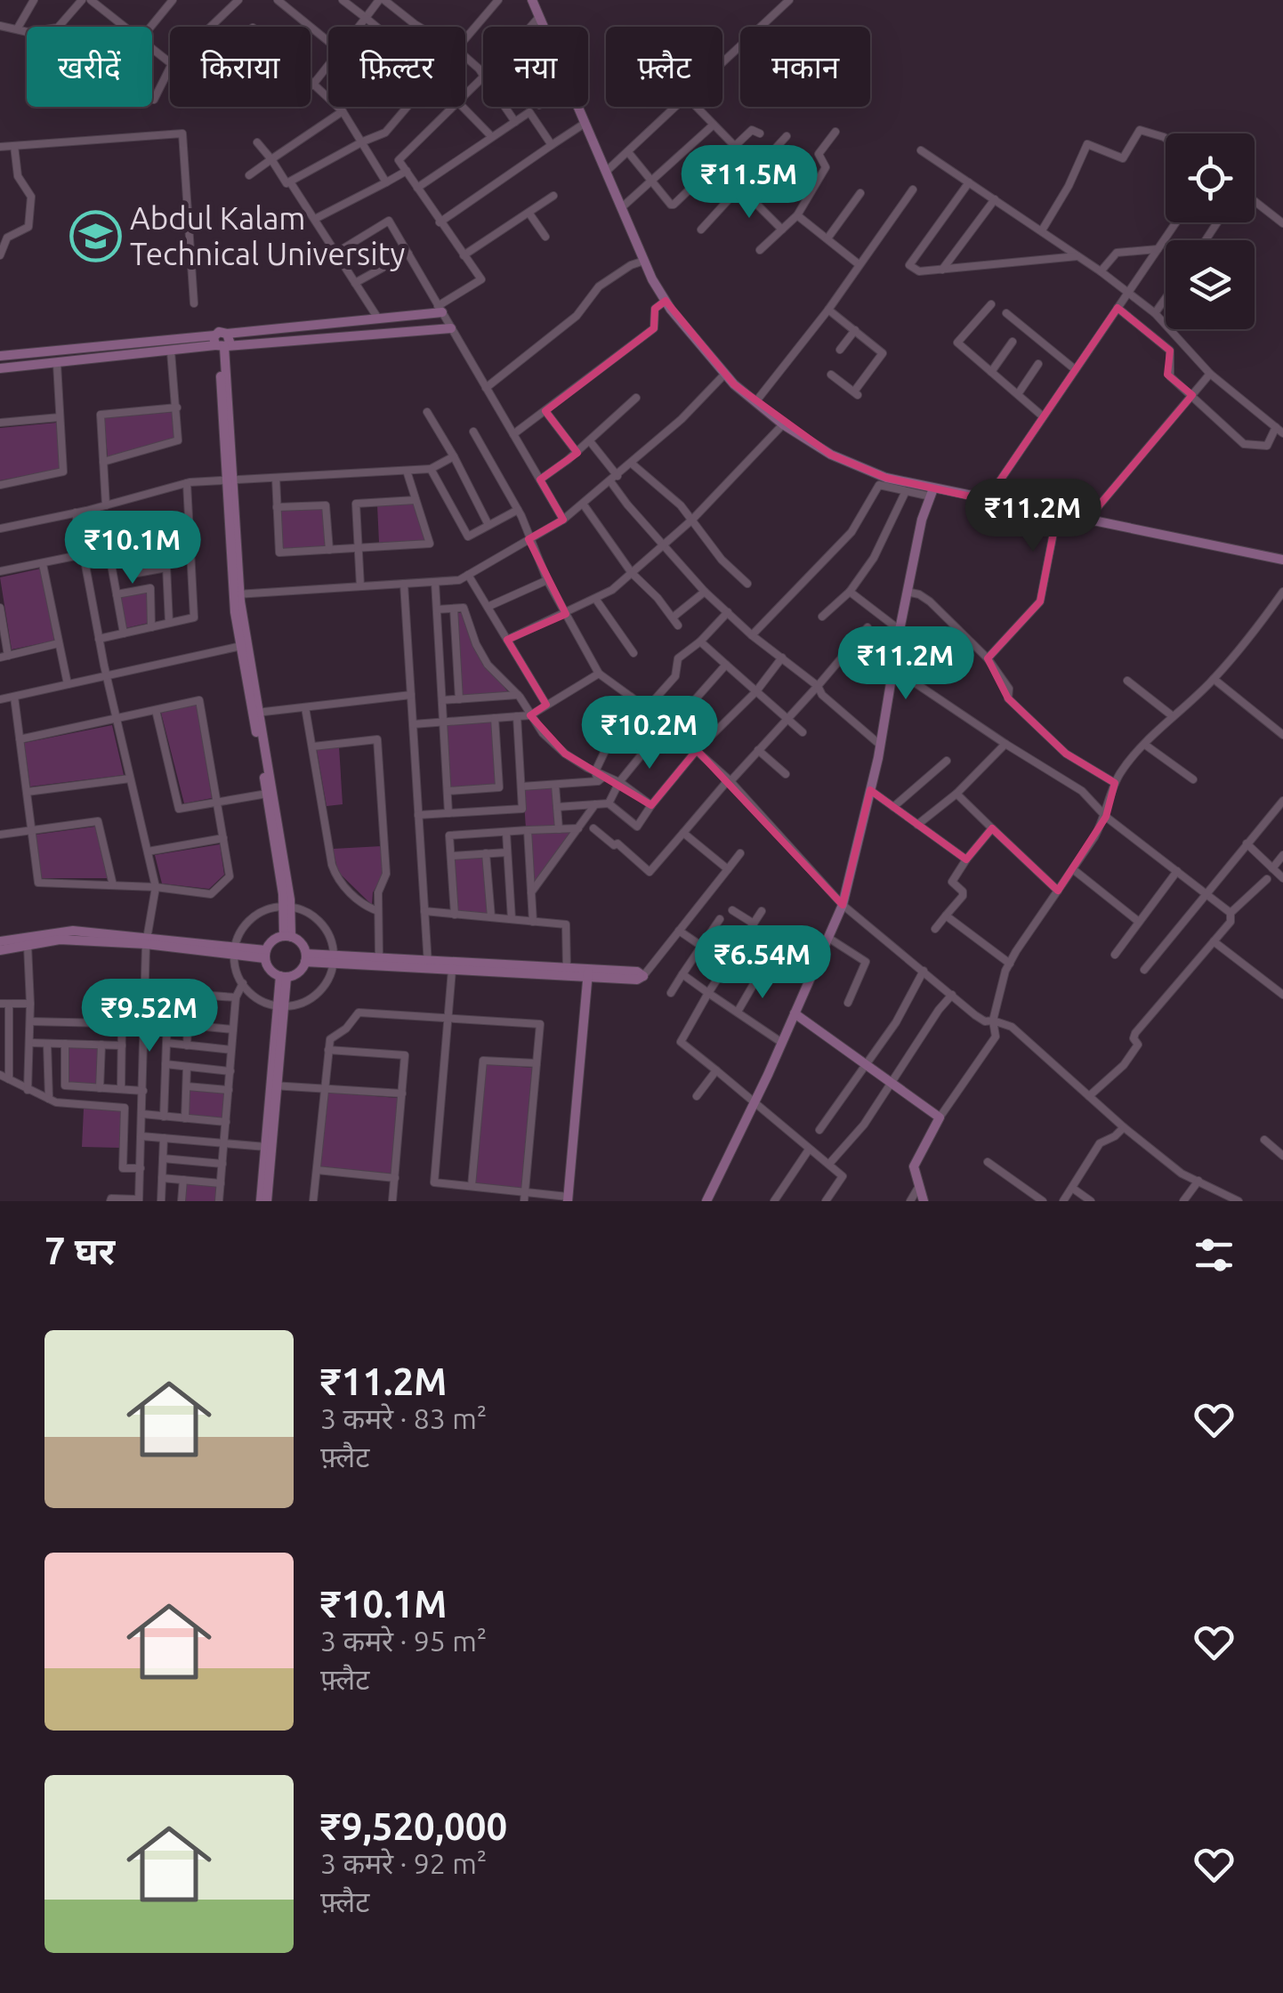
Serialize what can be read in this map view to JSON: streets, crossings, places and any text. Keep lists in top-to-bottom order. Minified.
{"places":{"school or university":["Abdul Kalam Technical University"]},"page":{"chip":["खरीदें","किराया","फ़िल्टर","नया","फ़्लैट","मकान"],"price":["₹11.5M","₹11.2M","₹10.1M","₹11.2M","₹10.2M","₹6.54M","₹9.52M"],"heading":"7 घर","list":[{"name":"₹11.2M","note":"3 कमरे · 83 m² · फ़्लैट"},{"name":"₹10.1M","note":"3 कमरे · 95 m² · फ़्लैट"},{"name":"₹9,520,000","note":"3 कमरे · 92 m² · फ़्लैट"}]}}
